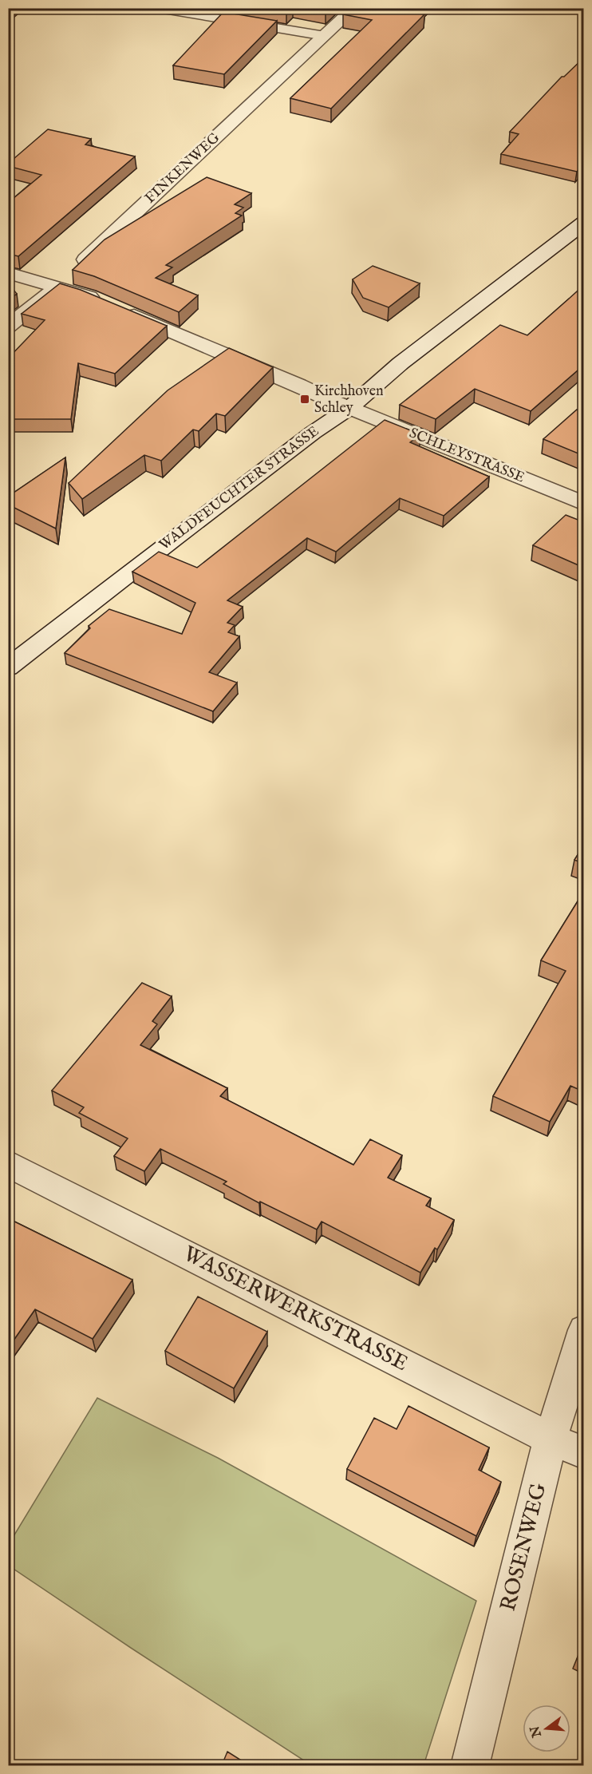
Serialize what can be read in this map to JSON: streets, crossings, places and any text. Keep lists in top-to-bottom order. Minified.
{"streets":{"street":["FINKENWEG","SCHLEYSTRASSE","WALDFEUCHTER STRASSE","WASSERWERKSTRASSE","ROSENWEG"]},"crossings":[["FINKENWEG","SCHLEYSTRASSE"],["SCHLEYSTRASSE","WALDFEUCHTER STRASSE"],["WASSERWERKSTRASSE","ROSENWEG"]],"places":{"transit":["Kirchhoven Schley"]},"north":"left"}
